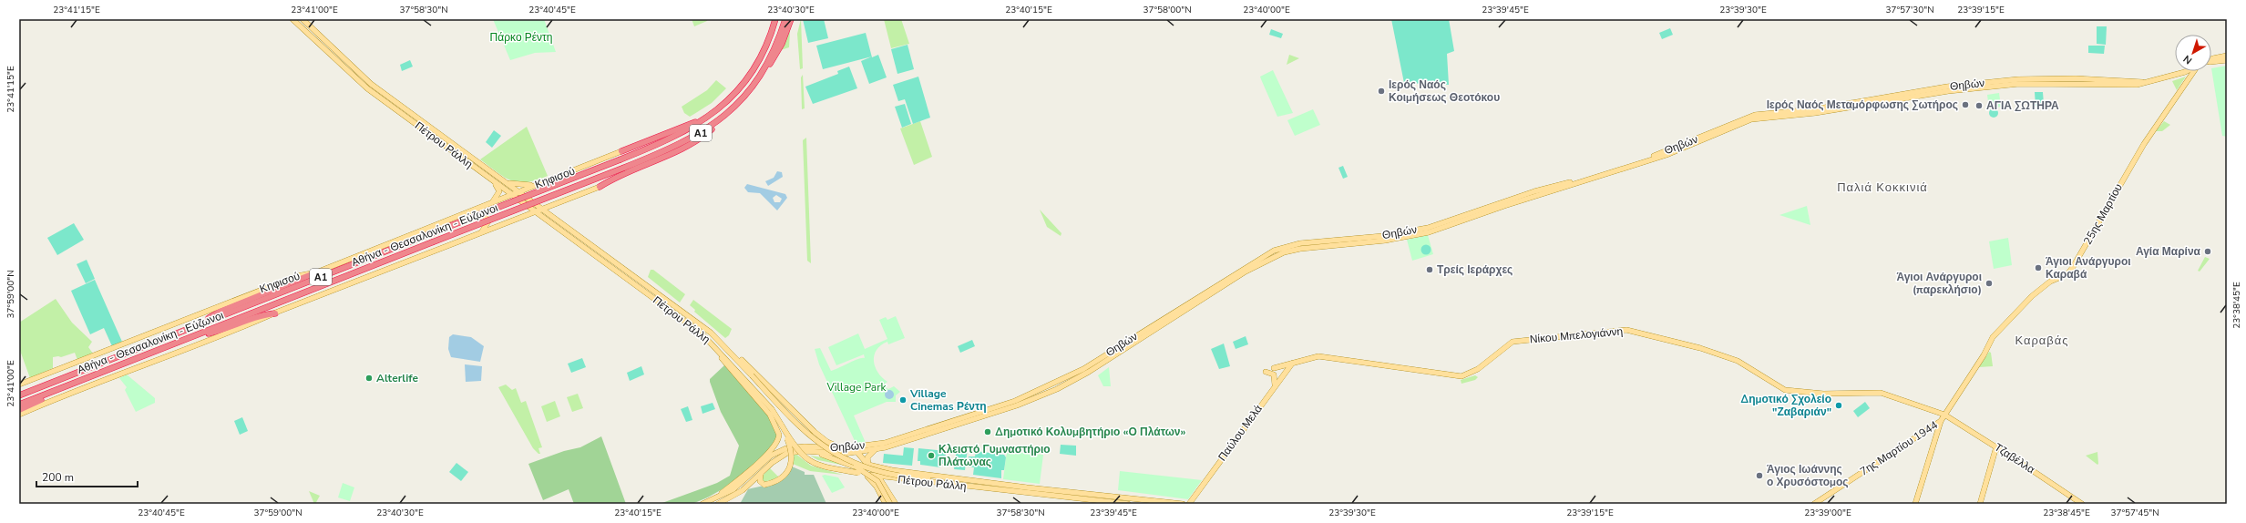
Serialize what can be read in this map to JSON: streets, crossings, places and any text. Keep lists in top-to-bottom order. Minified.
{"streets":{"highway":["Α1","Αθήνα - Θεσσαλονίκη - Εύζωνοι"],"main road":["Θηβών","Πέτρου Ράλλη","Κηφισού","25ης Μαρτίου","Νίκου Μπελογιάννη","Παύλου Μελά","7ης Μαρτίου 1944","Τζαβέλλα"]},"crossings":[["Πέτρου Ράλλη","Κηφισού"],["25ης Μαρτίου","7ης Μαρτίου 1944"],["Νίκου Μπελογιάννη","Παύλου Μελά"],["Νίκου Μπελογιάννη","7ης Μαρτίου 1944"],["Νίκου Μπελογιάννη","Τζαβέλλα"],["7ης Μαρτίου 1944","Τζαβέλλα"]],"districts":["Παλιά Κοκκινιά","Καραβάς"],"parks":["Πάρκο Ρέντη","Village Park"],"places":["Ιερός Ναός Κοιμήσεως Θεοτόκου","Ιερός Ναός Μεταμόρφωσης Σωτήρος","ΑΓΙΑ ΣΩΤΗΡΑ","Αγία Μαρίνα","Άγιοι Ανάργυροι Καραβά","Τρείς Ιεράρχες","Άγιοι Ανάργυροι (παρεκλήσιο)","Alterlife","Village Cinemas Ρέντη","Δημοτικό Σχολείο \"Ζαβαριάν\"","Δημοτικό Κολυμβητήριο «Ο Πλάτων»","Κλειστό Γυμναστήριο Πλάτωνας","Άγιος Ιωάννης ο Χρυσόστομος"],"scale_bar":"200 m","north":"bottom left","coordinates":["23°41'15\"E","23°41'00\"E","37°58'30\"N","23°40'45\"E","23°40'30\"E","23°40'15\"E","37°58'00\"N","23°40'00\"E","23°39'45\"E","23°39'30\"E","37°57'30\"N","23°39'15\"E","37°59'00\"N","23°38'45\"E","23°39'00\"E","37°57'45\"N"]}
